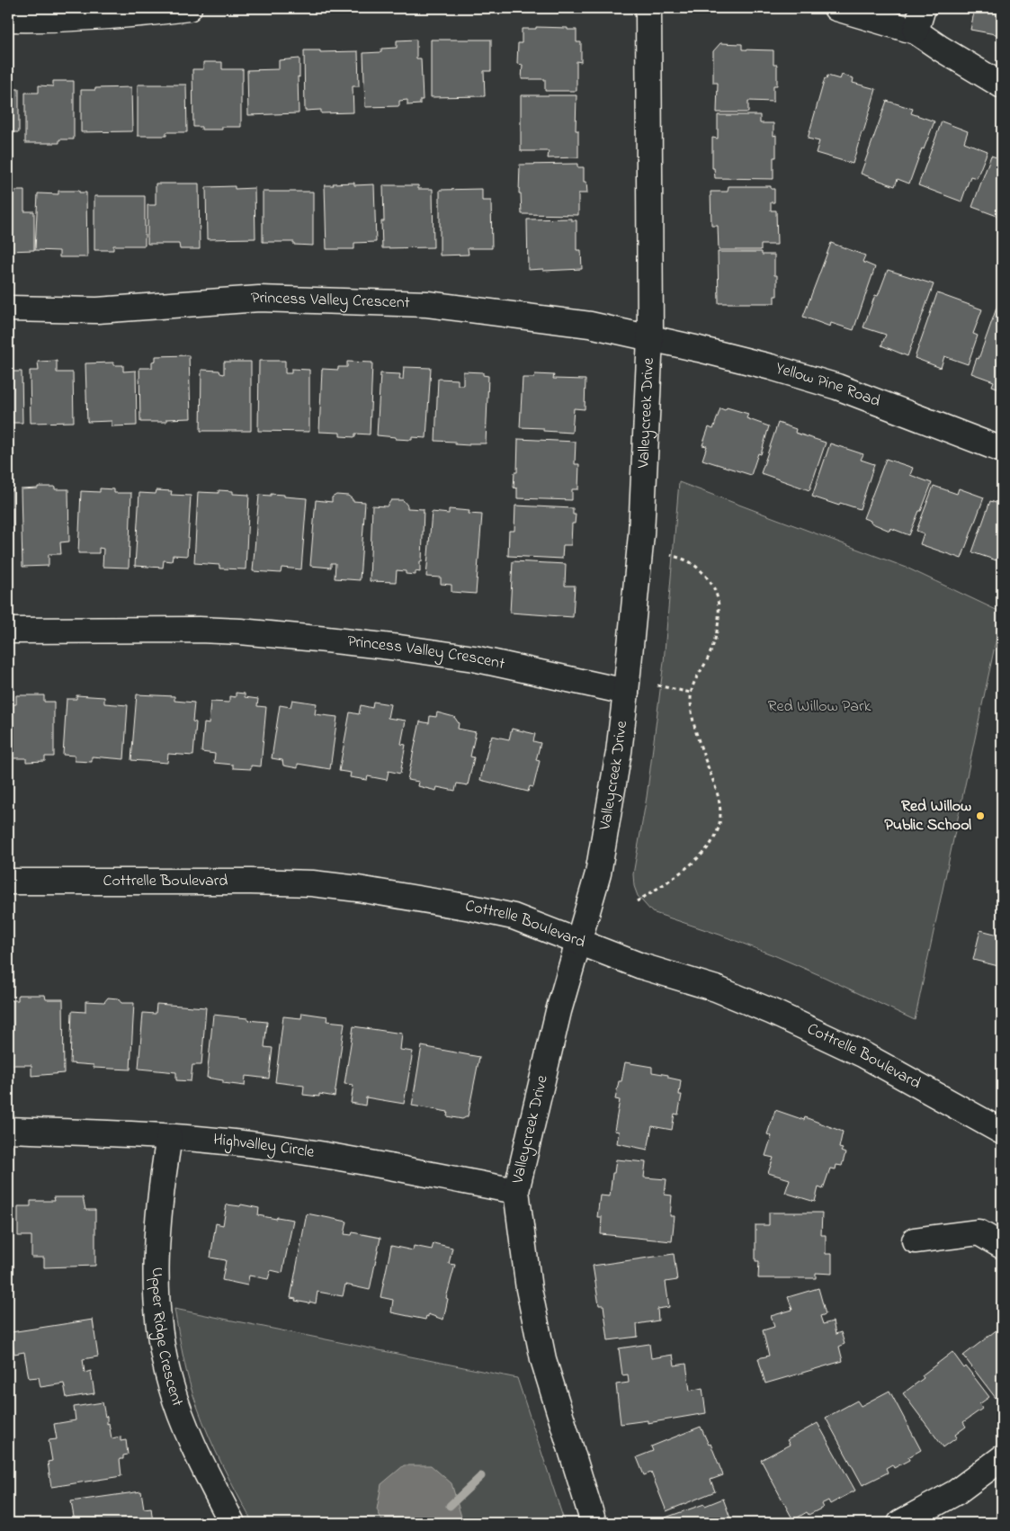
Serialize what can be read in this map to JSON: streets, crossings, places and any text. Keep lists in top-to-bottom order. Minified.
{"streets":{"street":["Princess Valley Crescent","Yellow Pine Road","Valleycreek Drive","Cottrelle Boulevard","Highvalley Circle","Upper Ridge Crescent"]},"crossings":[["Princess Valley Crescent","Yellow Pine Road"],["Princess Valley Crescent","Valleycreek Drive"],["Yellow Pine Road","Valleycreek Drive"],["Valleycreek Drive","Cottrelle Boulevard"],["Valleycreek Drive","Highvalley Circle"],["Highvalley Circle","Upper Ridge Crescent"]],"parks":["Red Willow Park"],"places":["Red Willow Public School"]}
